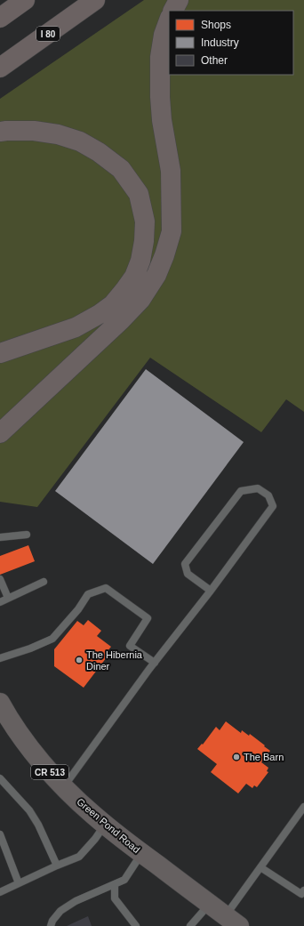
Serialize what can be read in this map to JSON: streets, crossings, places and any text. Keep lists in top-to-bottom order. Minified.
{"streets":{"highway":["I 80"],"main road":["CR 513","Green Pond Road"]},"places":["The Hibernia Diner","The Barn"],"legend":["Shops","Industry","Other"]}
